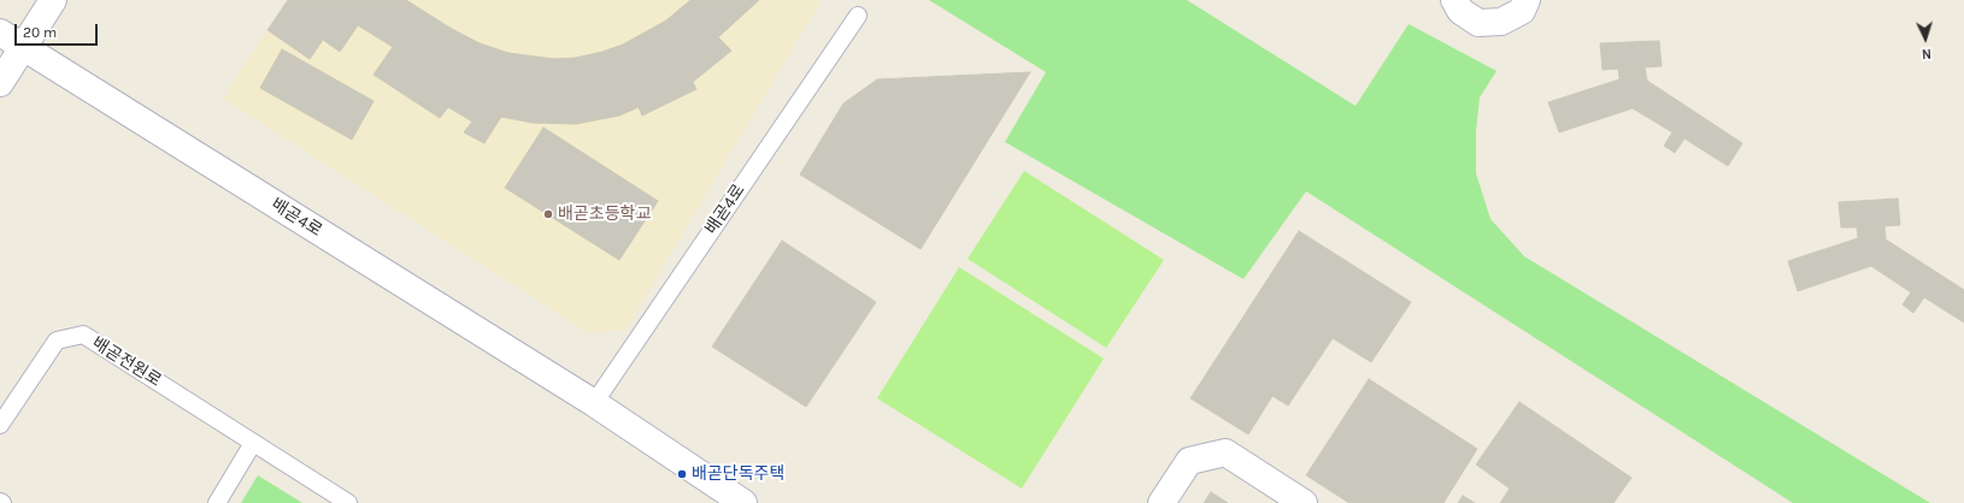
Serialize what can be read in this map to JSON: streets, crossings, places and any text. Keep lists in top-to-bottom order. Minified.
{"streets":{"main road":["배곧4로"],"lane":["배곧전원로"]},"places":["배곧초등학교","배곧단독주택"],"scale_bar":"20 m","north":"bottom"}
